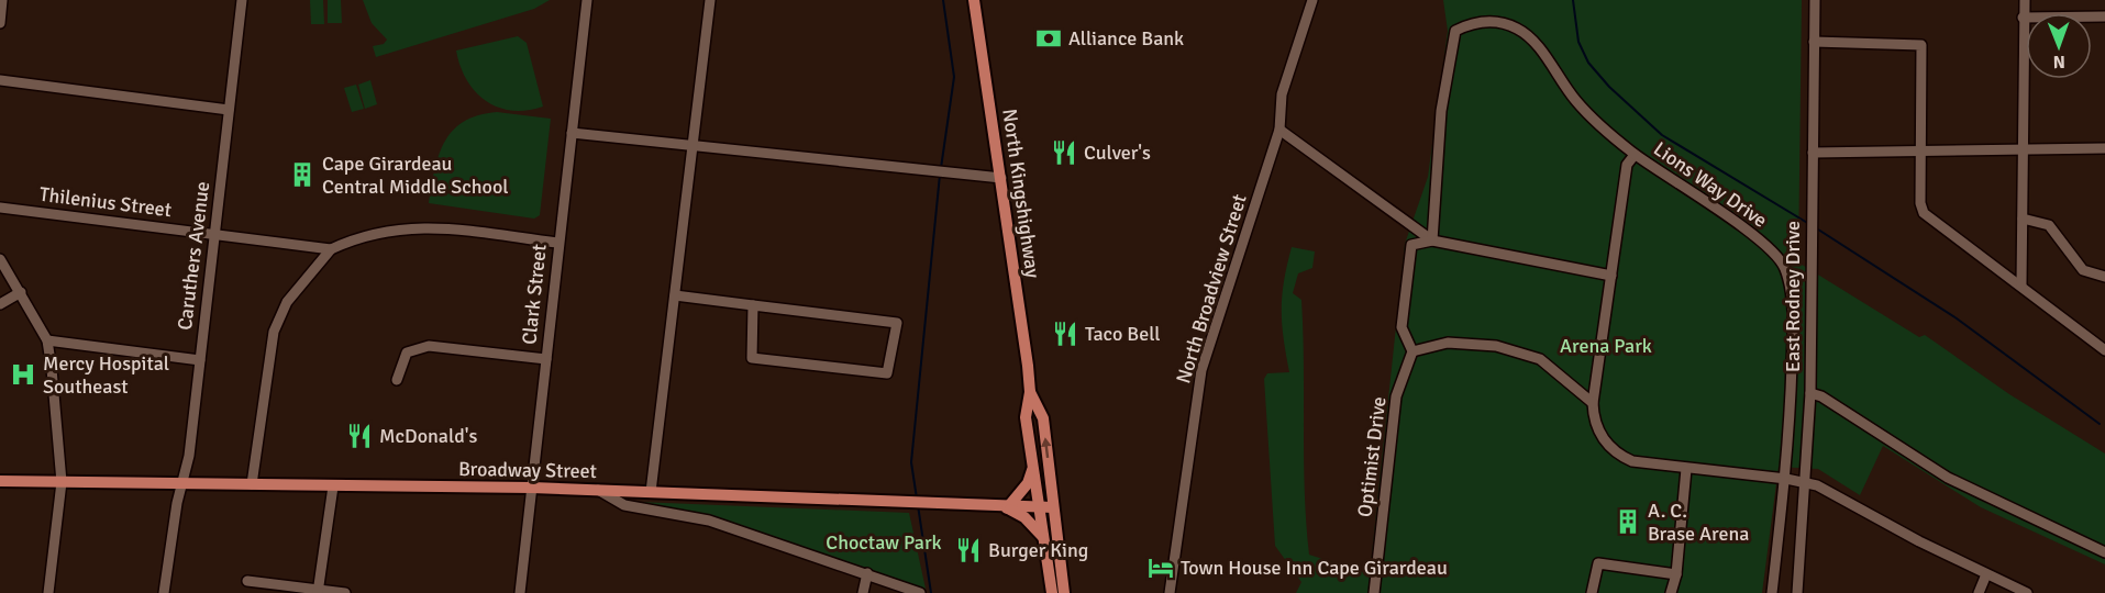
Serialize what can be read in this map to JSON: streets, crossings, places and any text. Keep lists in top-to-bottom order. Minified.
{"streets":{"main road":["North Kingshighway","Broadway Street"],"street":["Lions Way Drive","Thilenius Street","Caruthers Avenue","North Broadview Street","Clark Street","East Rodney Drive","Optimist Drive"]},"crossings":[["North Kingshighway","Broadway Street"],["Thilenius Street","Caruthers Avenue"],["Thilenius Street","Clark Street"],["Caruthers Avenue","Broadway Street"],["Clark Street","Broadway Street"]],"parks":["Arena Park","Choctaw Park"],"places":{"bank":["Alliance Bank"],"restaurant":["Culver's","Taco Bell","McDonald's","Burger King"],"building":["Cape Girardeau Central Middle School","A. C. Brase Arena"],"hospital":["Mercy Hospital Southeast"],"hotel":["Town House Inn Cape Girardeau"]},"north":"bottom"}
